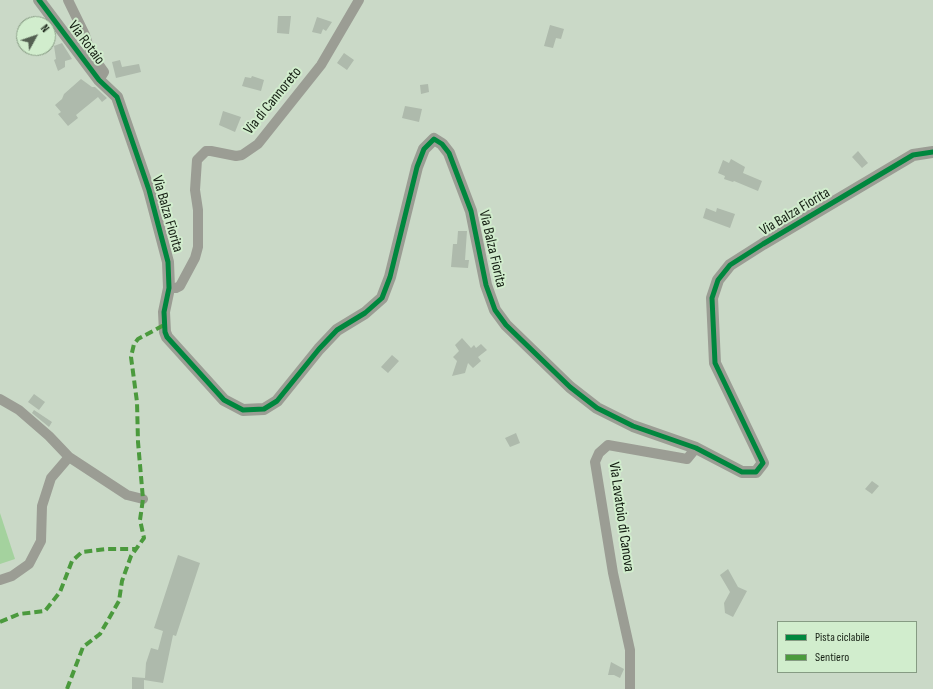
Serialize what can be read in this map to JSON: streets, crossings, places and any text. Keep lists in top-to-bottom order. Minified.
{"streets":{"street":["Via Rotaio","Via di Cannoreto","Via Balza Fiorita","Via Lavatoio di Canova"]},"crossings":[["Via Rotaio","Via Balza Fiorita"],["Via di Cannoreto","Via Balza Fiorita"],["Via Balza Fiorita","Via Lavatoio di Canova"]],"legend":["Pista ciclabile","Sentiero"],"north":"top right"}
